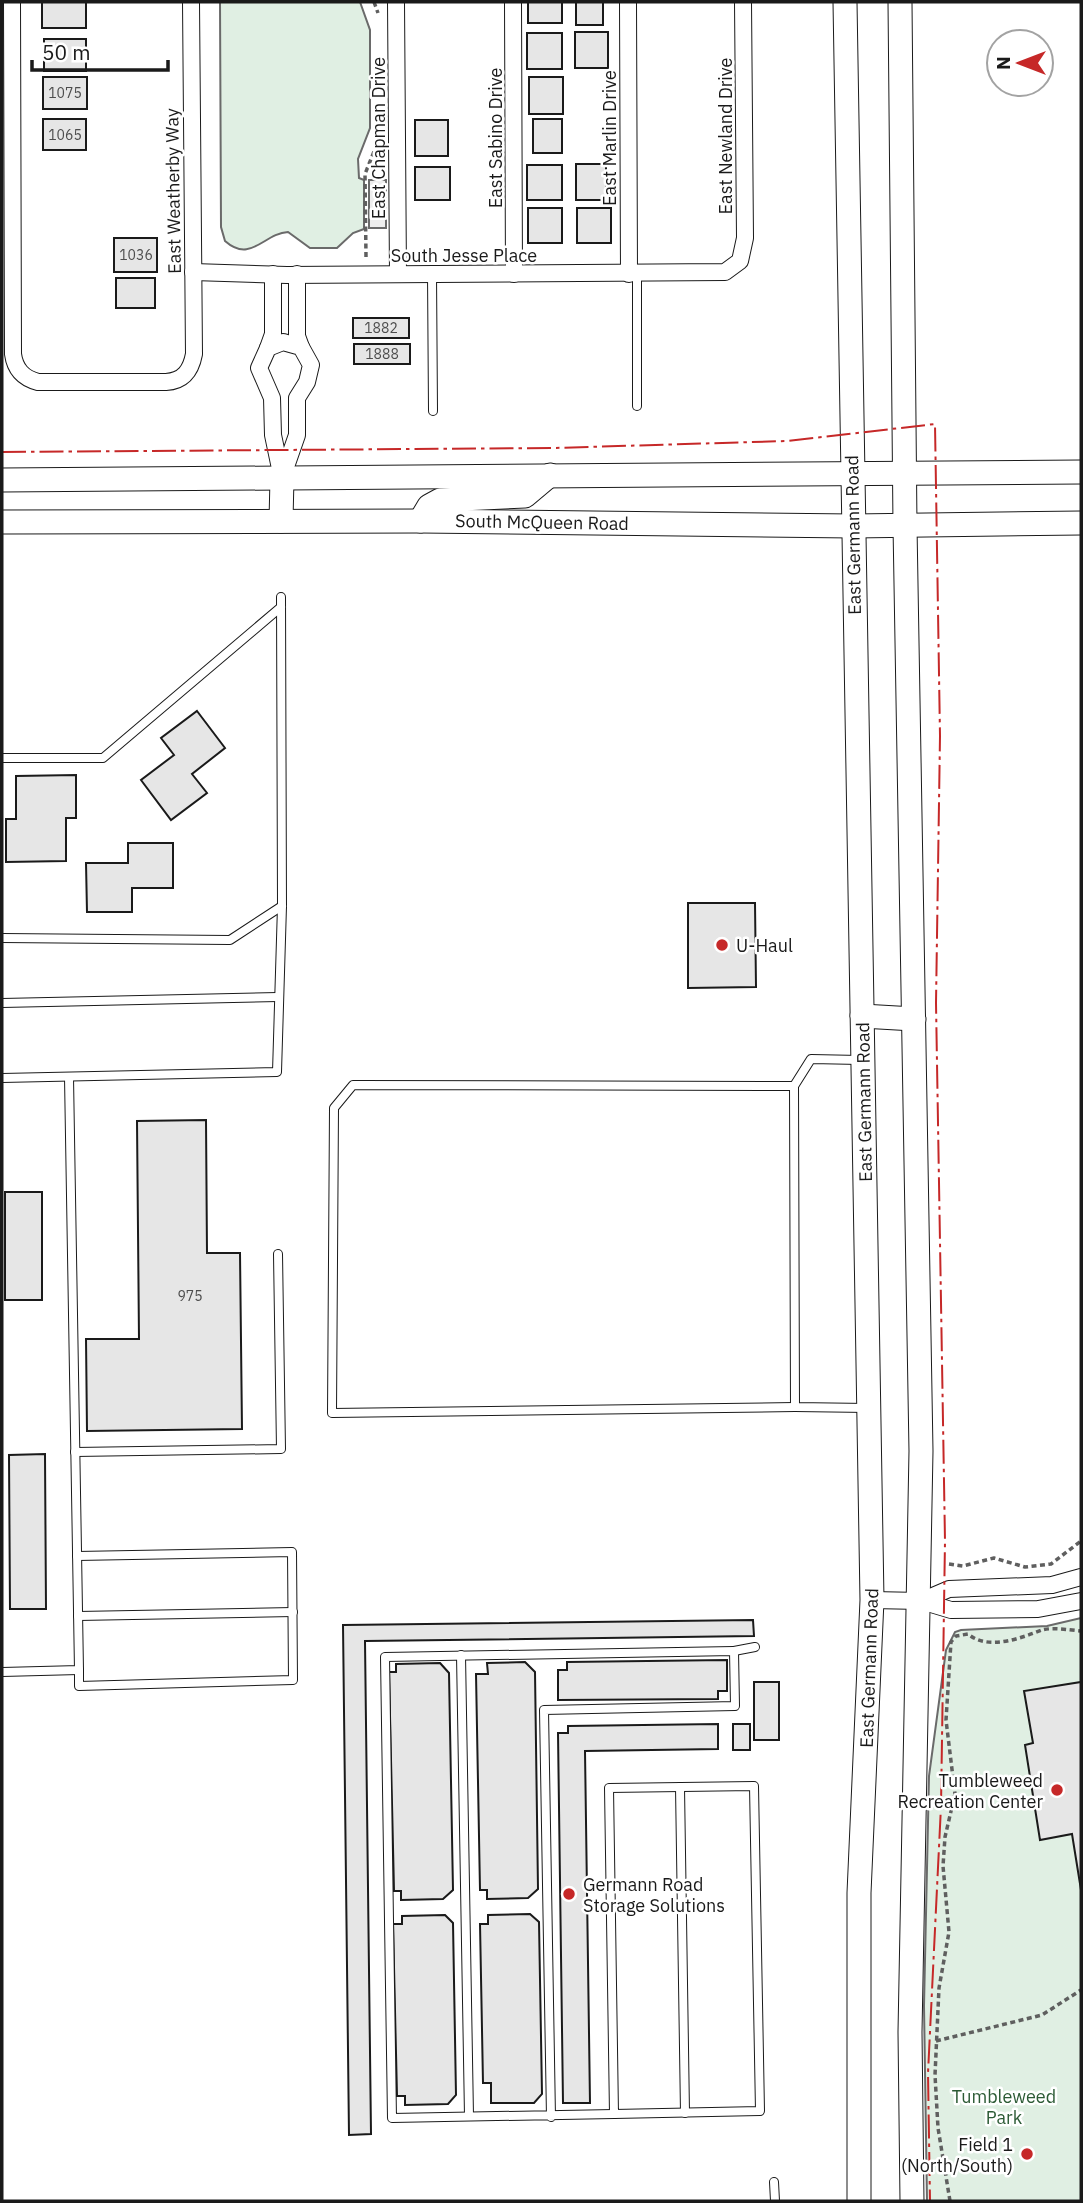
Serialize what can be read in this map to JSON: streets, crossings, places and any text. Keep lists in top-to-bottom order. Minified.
{"streets":{"main road":["South McQueen Road","East Germann Road"],"street":["East Newland Drive","East Chapman Drive","East Sabino Drive","East Marlin Drive","East Weatherby Way","South Jesse Place"]},"crossings":[["East Newland Drive","South Jesse Place"],["East Chapman Drive","South Jesse Place"],["East Sabino Drive","South Jesse Place"],["East Marlin Drive","South Jesse Place"],["East Weatherby Way","South Jesse Place"],["South McQueen Road","East Germann Road"]],"parks":["Tumbleweed Park"],"places":["U-Haul","Tumbleweed Recreation Center","Germann Road Storage Solutions","Field 1 (North/South)"],"house_numbers":["1075","1065","1036","1882","1888","975"],"scale_bar":"50 m","north":"left"}
